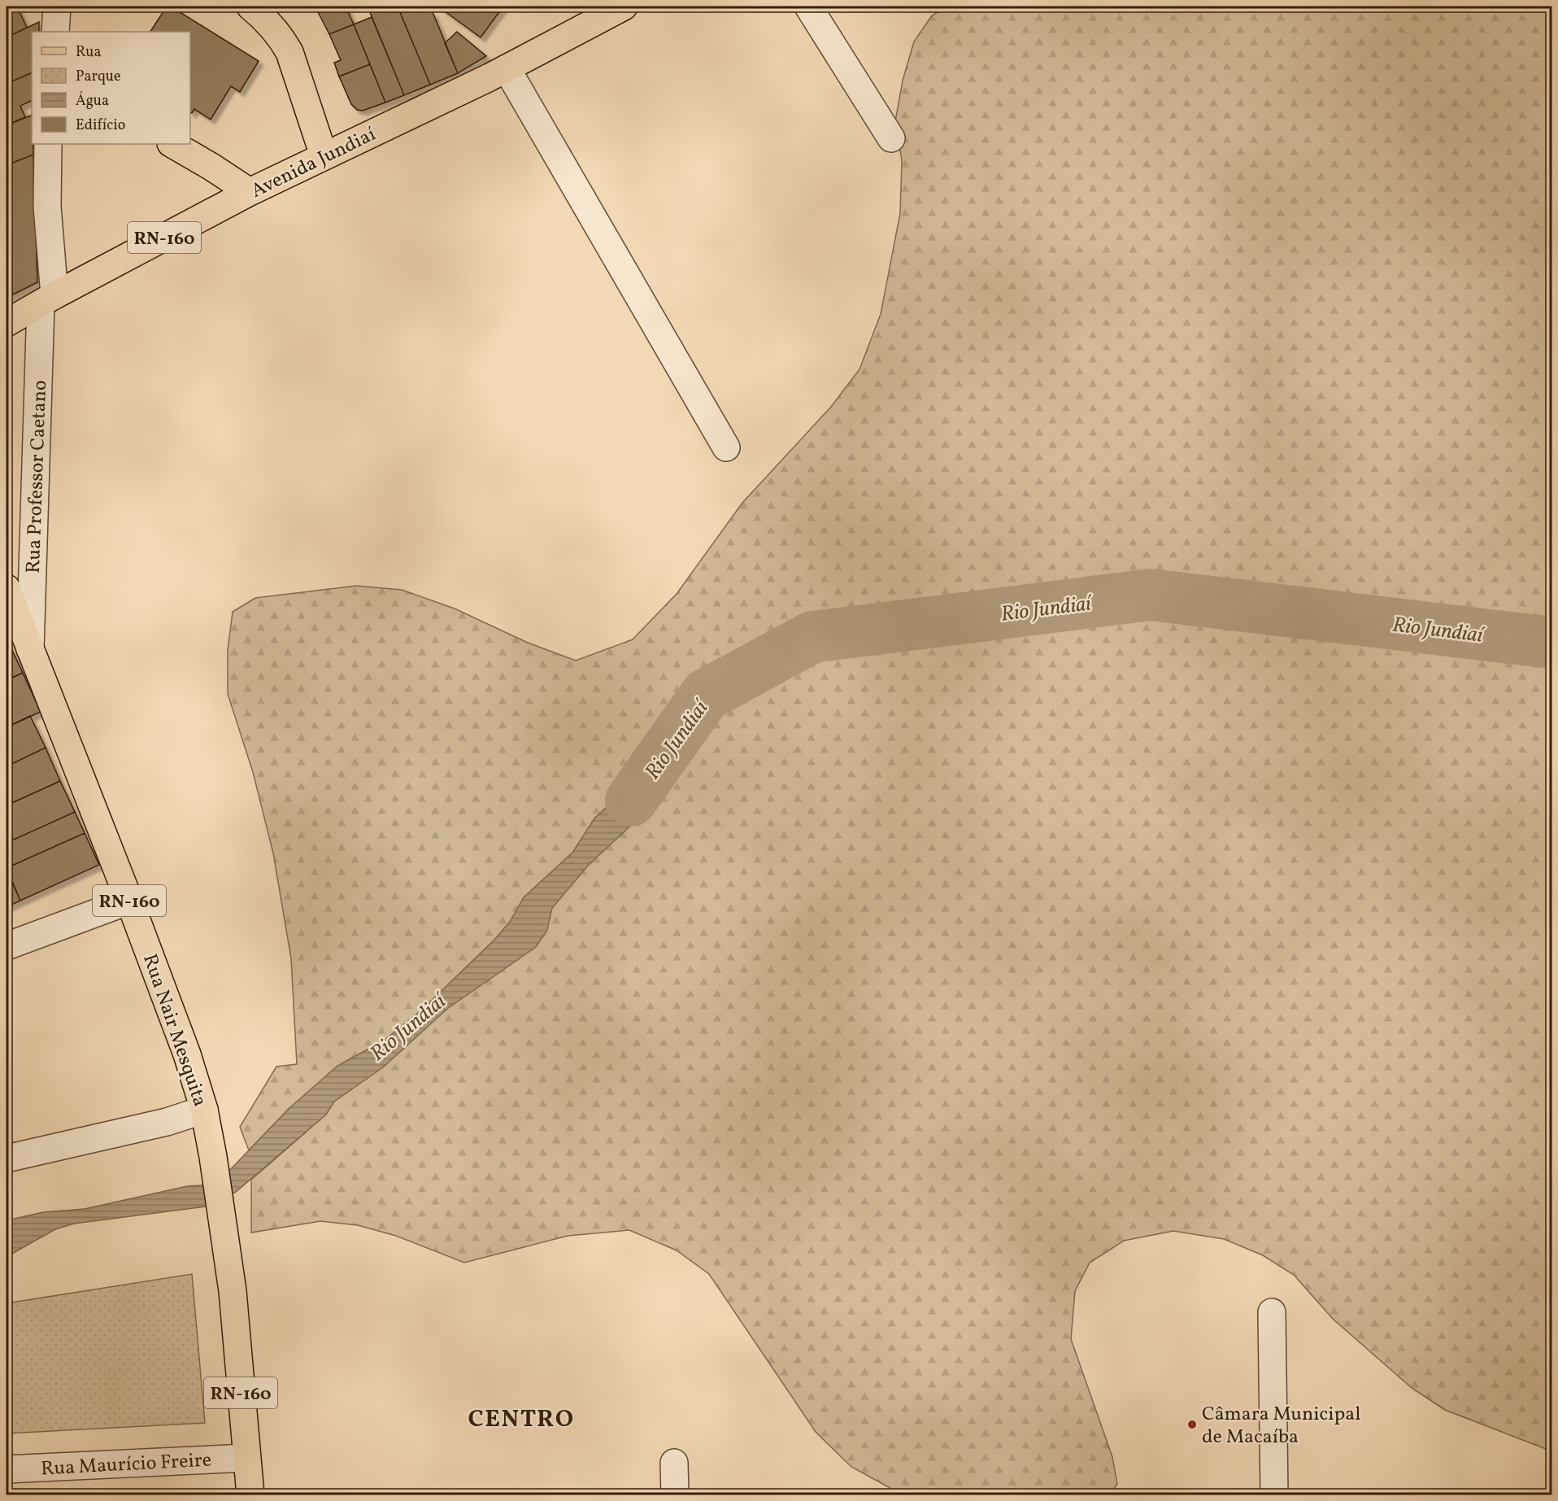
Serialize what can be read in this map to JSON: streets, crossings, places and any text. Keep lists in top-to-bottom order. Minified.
{"streets":{"main road":["Avenida Jundiaí","RN-160","Rua Nair Mesquita"],"street":["Rua Professor Caetano","Rua Maurício Freire"]},"crossings":[["Avenida Jundiaí","Rua Professor Caetano"],["Rua Professor Caetano","Rua Nair Mesquita"],["Rua Nair Mesquita","Rua Maurício Freire"]],"districts":["CENTRO"],"water":["Rio Jundiaí"],"places":["Câmara Municipal de Macaíba"],"legend":["Rua","Parque","Água","Edifício"]}
